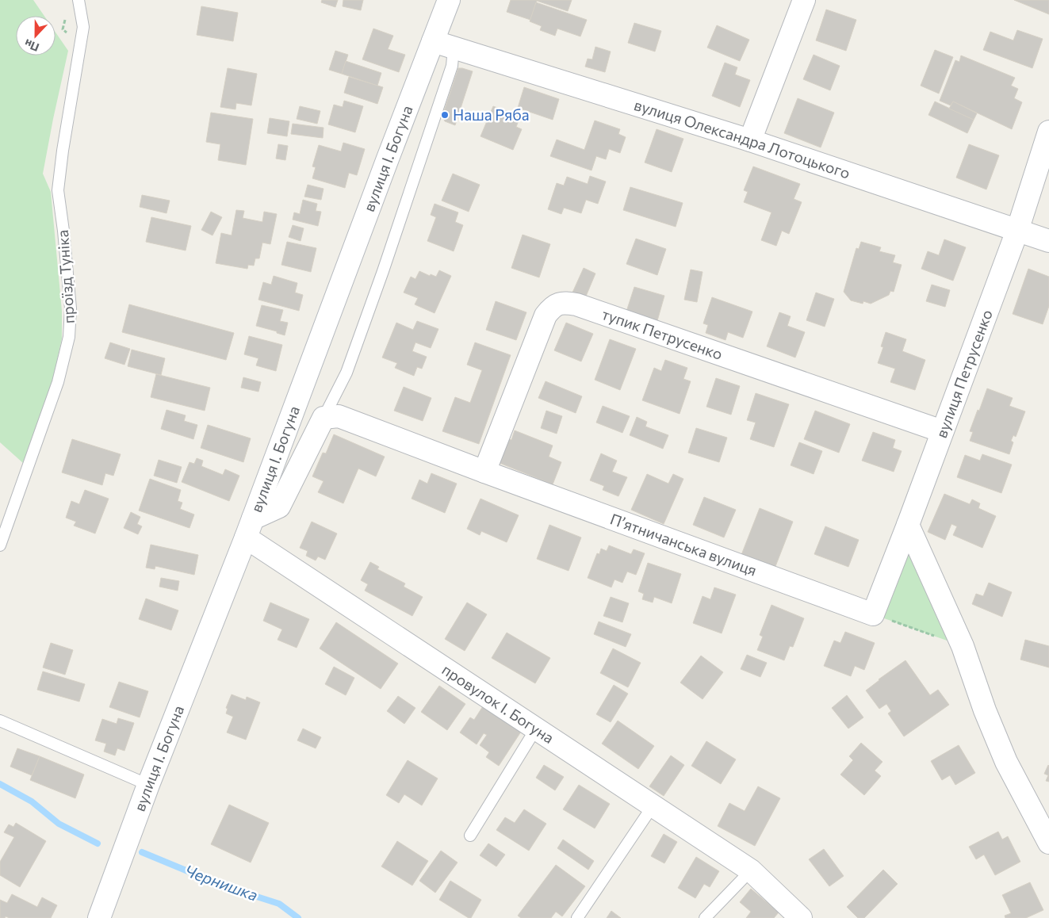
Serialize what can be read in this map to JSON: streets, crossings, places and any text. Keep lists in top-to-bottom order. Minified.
{"streets":{"street":["вулиця Олександра Лотоцького","вулиця І. Богуна","тупик Петрусенко","вулиця Петрусенко","Пʼятничанська вулиця","провулок І. Богуна"],"lane":["проїзд Туніка"]},"crossings":[["вулиця Олександра Лотоцького","вулиця І. Богуна"],["вулиця Олександра Лотоцького","вулиця Петрусенко"],["вулиця І. Богуна","провулок І. Богуна"],["тупик Петрусенко","вулиця Петрусенко"],["тупик Петрусенко","Пʼятничанська вулиця"],["вулиця Петрусенко","Пʼятничанська вулиця"]],"water":["Чернишка"],"places":["Наша Ряба"],"north":"bottom"}
